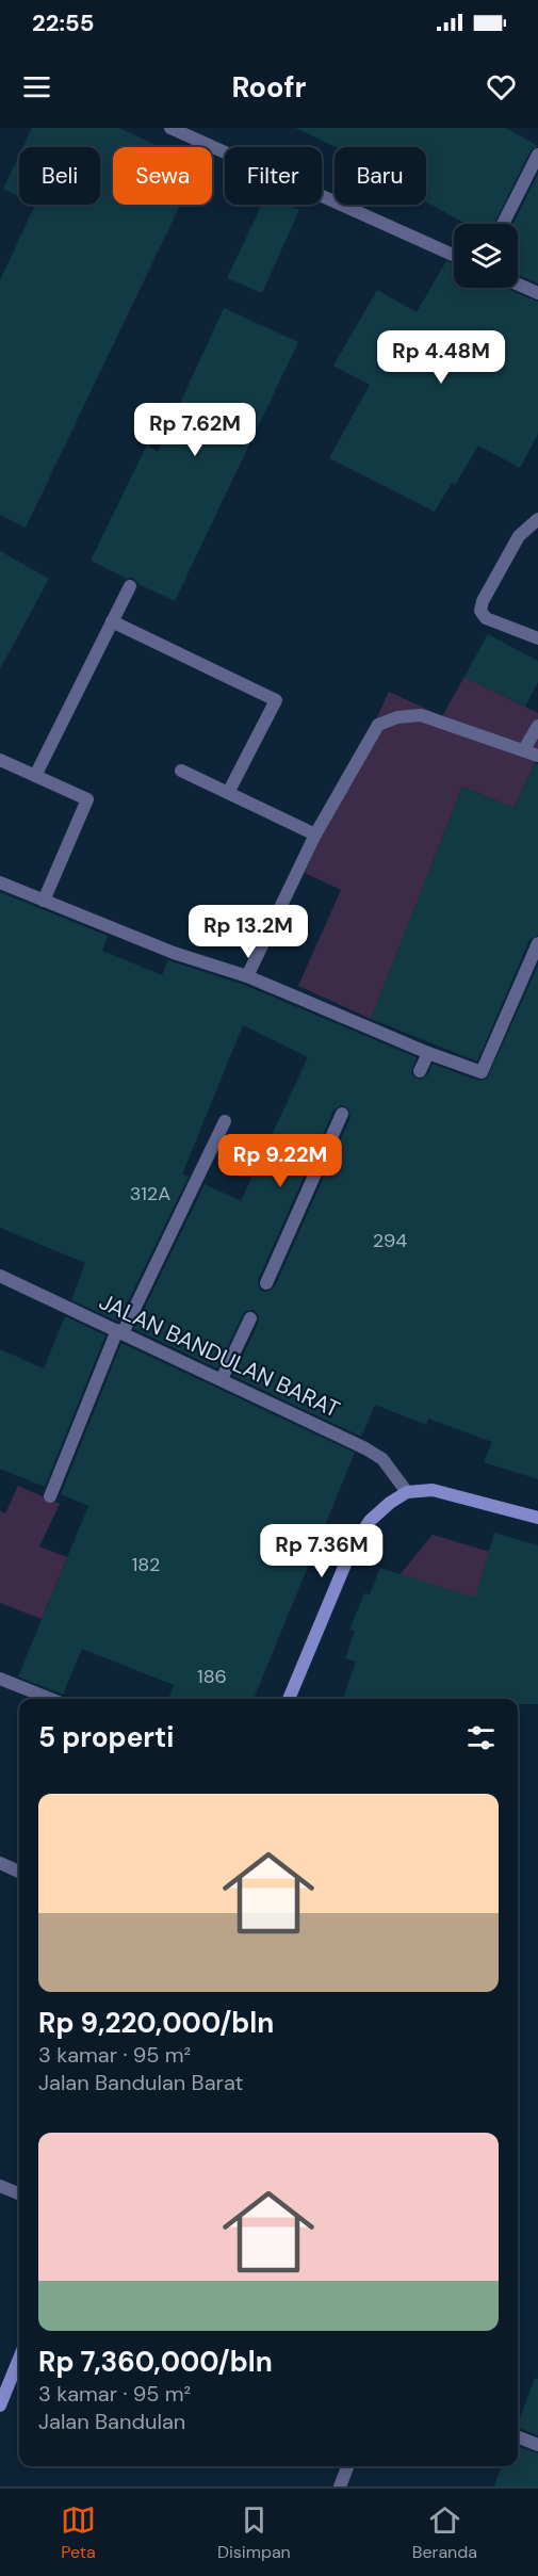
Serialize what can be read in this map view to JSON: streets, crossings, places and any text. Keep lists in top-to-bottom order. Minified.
{"streets":{"street":["JALAN BANDULAN BARAT"]},"house_numbers":["312A","294","182","186"],"page":{"status":"22:55","header":"Roofr","chip":["Beli","Sewa","Filter","Baru"],"price":["Rp 4.48M","Rp 7.62M","Rp 13.2M","Rp 9.22M","Rp 7.36M"],"heading":"5 properti","list":[{"name":"Rp 9,220,000/bln","note":"3 kamar · 95 m² · Jalan Bandulan Barat"},{"name":"Rp 7,360,000/bln","note":"3 kamar · 95 m² · Jalan Bandulan"}],"tabs":["Peta","Disimpan","Beranda"]}}
